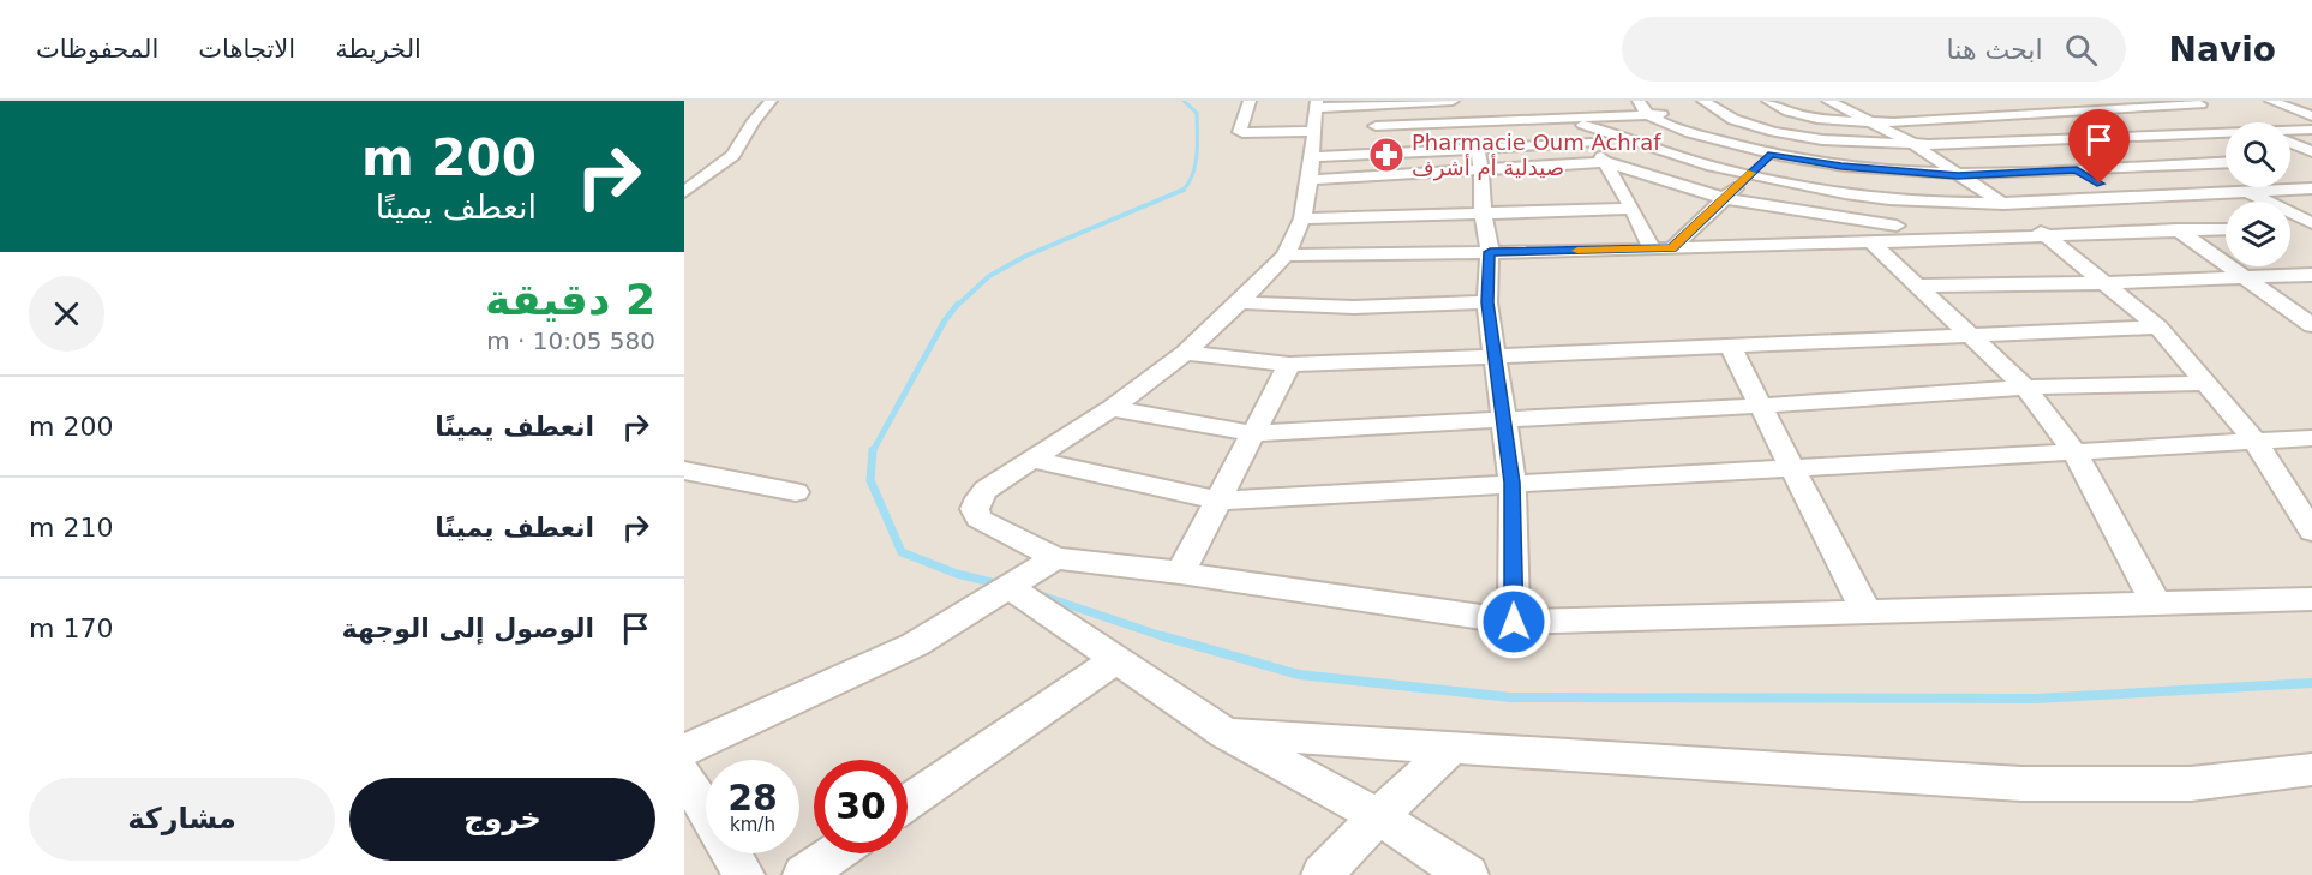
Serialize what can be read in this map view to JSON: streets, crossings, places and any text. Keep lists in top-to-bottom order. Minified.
{"places":{"pharmacy":["Pharmacie Oum Achraf صيدلية أم أشرف"]},"page":{"header":"Navio","search":"ابحث هنا","nav":["الخريطة","الاتجاهات","المحفوظات"],"turn":["200 m","انعطف يمينًا"],"heading":["2 دقيقة","580 m · 10:05"],"list":[{"name":"انعطف يمينًا","value":"200 m"},{"name":"انعطف يمينًا","value":"210 m"},{"name":"الوصول إلى الوجهة","value":"170 m"}],"speed":"28 km/h","limit":"30","buttons":["خروج","مشاركة"]}}
